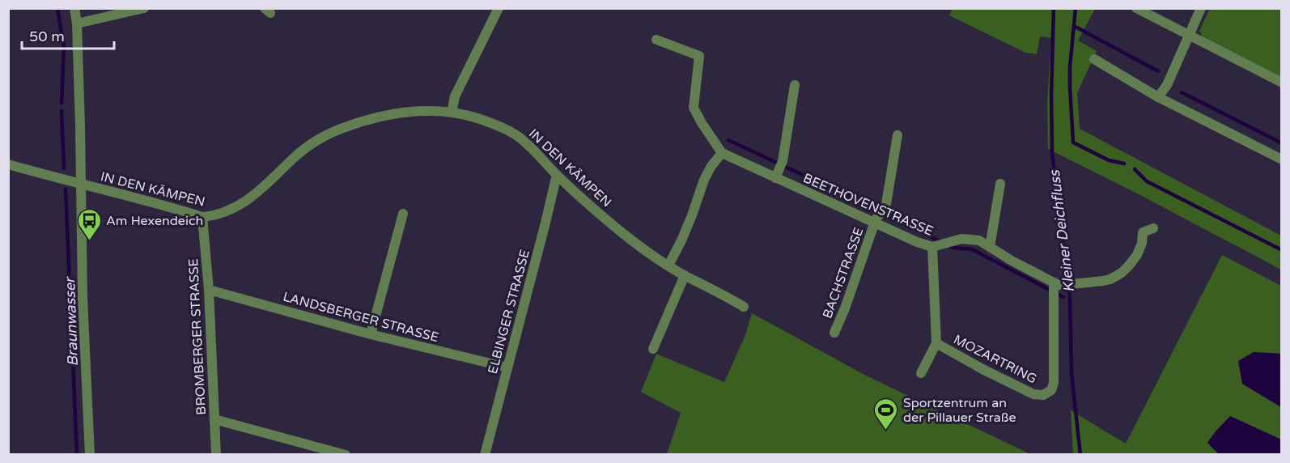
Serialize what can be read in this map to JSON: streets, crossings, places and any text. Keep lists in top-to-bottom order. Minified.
{"streets":{"street":["IN DEN KÄMPEN","BEETHOVENSTRASSE","BACHSTRASSE","ELBINGER STRASSE","LANDSBERGER STRASSE","BROMBERGER STRASSE","MOZARTRING"]},"crossings":[["IN DEN KÄMPEN","ELBINGER STRASSE"],["IN DEN KÄMPEN","BROMBERGER STRASSE"],["BEETHOVENSTRASSE","BACHSTRASSE"],["BEETHOVENSTRASSE","MOZARTRING"],["ELBINGER STRASSE","LANDSBERGER STRASSE"],["LANDSBERGER STRASSE","BROMBERGER STRASSE"]],"water":["Kleiner Deichfluss","Braunwasser"],"places":{"bus stop":["Am Hexendeich"],"sports":["Sportzentrum an der Pillauer Straße"]},"scale_bar":"50 m"}
